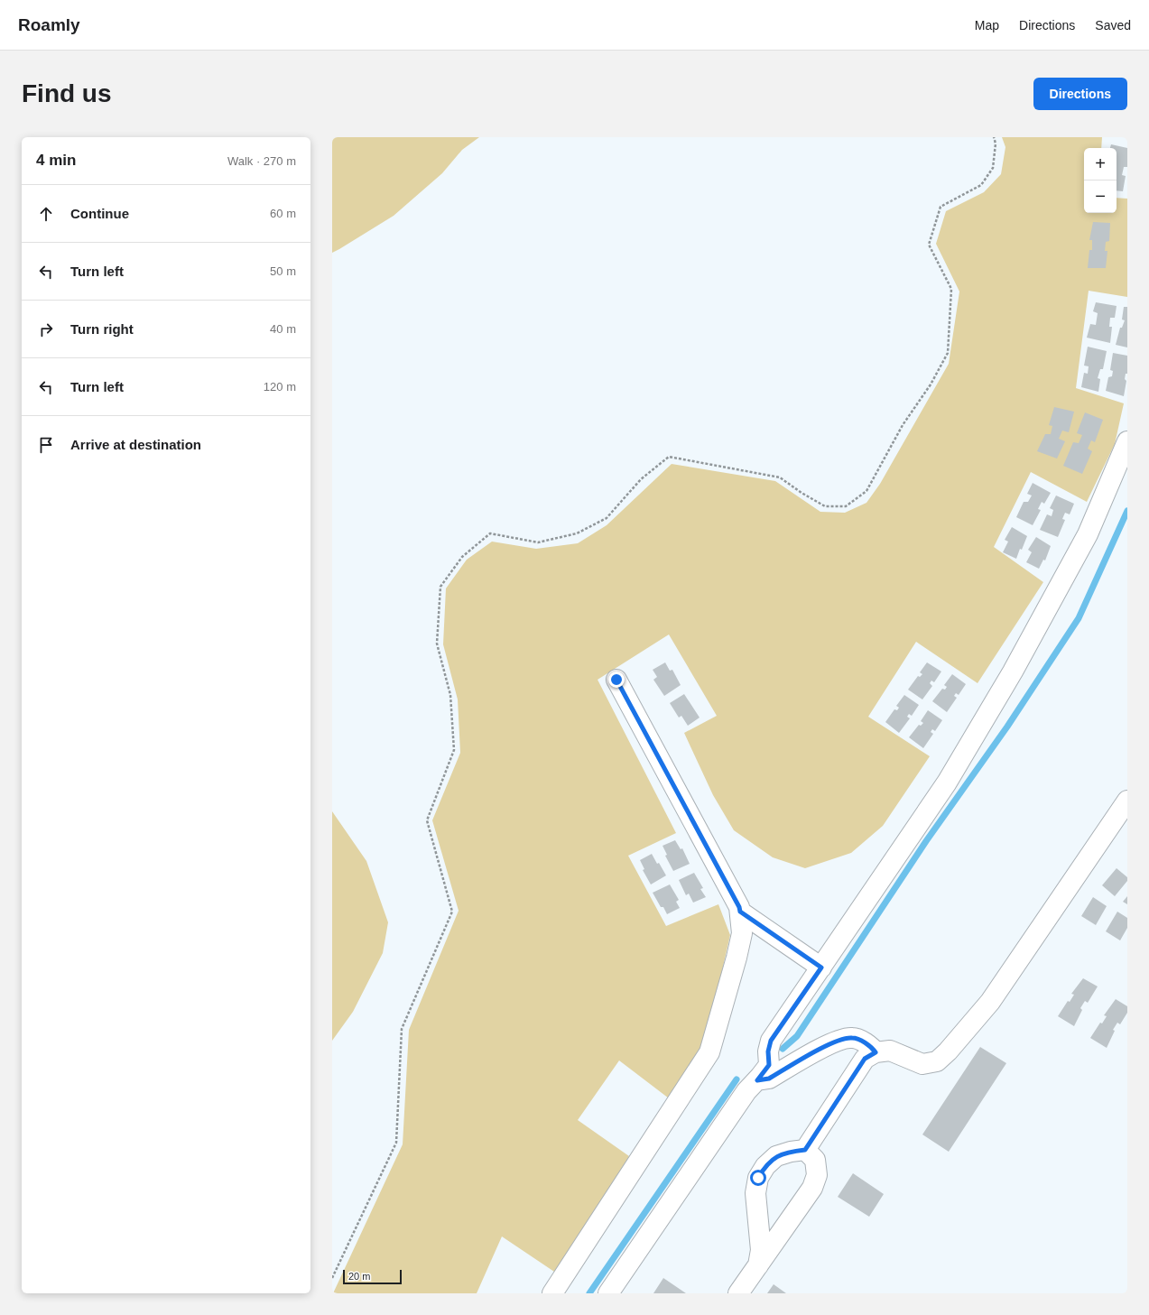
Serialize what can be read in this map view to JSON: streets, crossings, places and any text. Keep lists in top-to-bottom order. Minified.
{"scale_bar":"20 m","page":{"header":"Roamly","nav":["Map","Directions","Saved"],"buttons":"Directions","title":"Find us","heading":["4 min","Walk · 270 m"],"map_buttons":["+","−"],"list":[["Continue","60 m"],["Turn left","50 m"],["Turn right","40 m"],["Turn left","120 m"],"Arrive at destination"],"scale":"20 m"}}
